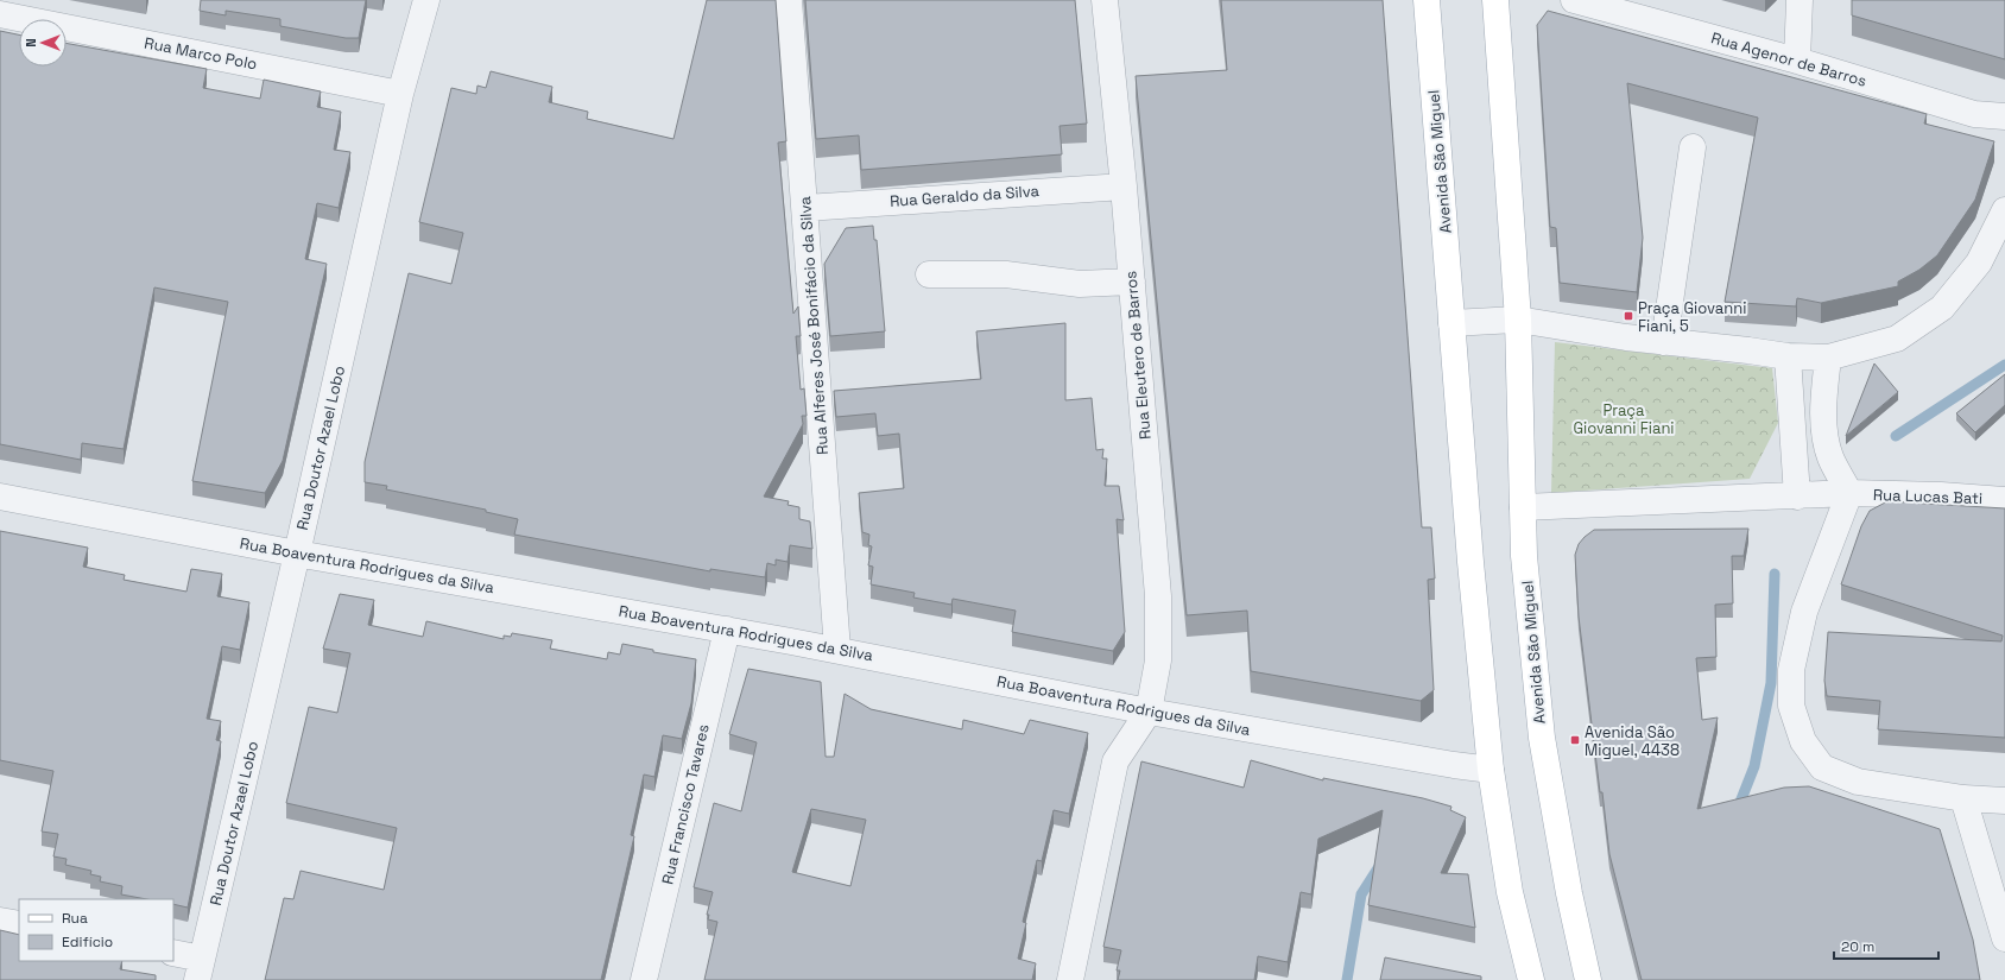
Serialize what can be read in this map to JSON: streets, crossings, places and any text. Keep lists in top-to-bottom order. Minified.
{"streets":{"main road":["Avenida São Miguel"],"street":["Rua Marco Polo","Rua Agenor de Barros","Rua Geraldo da Silva","Rua Alferes José Bonifácio da Silva","Rua Eleutero de Barros","Rua Doutor Azael Lobo","Rua Lucas Bati","Rua Boaventura Rodrigues da Silva","Rua Francisco Tavares"]},"crossings":[["Rua Marco Polo","Rua Doutor Azael Lobo"],["Avenida São Miguel","Rua Boaventura Rodrigues da Silva"],["Rua Geraldo da Silva","Rua Alferes José Bonifácio da Silva"],["Rua Geraldo da Silva","Rua Eleutero de Barros"],["Rua Alferes José Bonifácio da Silva","Rua Boaventura Rodrigues da Silva"],["Rua Eleutero de Barros","Rua Boaventura Rodrigues da Silva"],["Rua Doutor Azael Lobo","Rua Boaventura Rodrigues da Silva"],["Rua Boaventura Rodrigues da Silva","Rua Francisco Tavares"]],"parks":["Praça Giovanni Fiani"],"places":{"transit":["Praça Giovanni Fiani, 5","Avenida São Miguel, 4438"]},"legend":["Rua","Edifício"],"scale_bar":"20 m","north":"left"}
